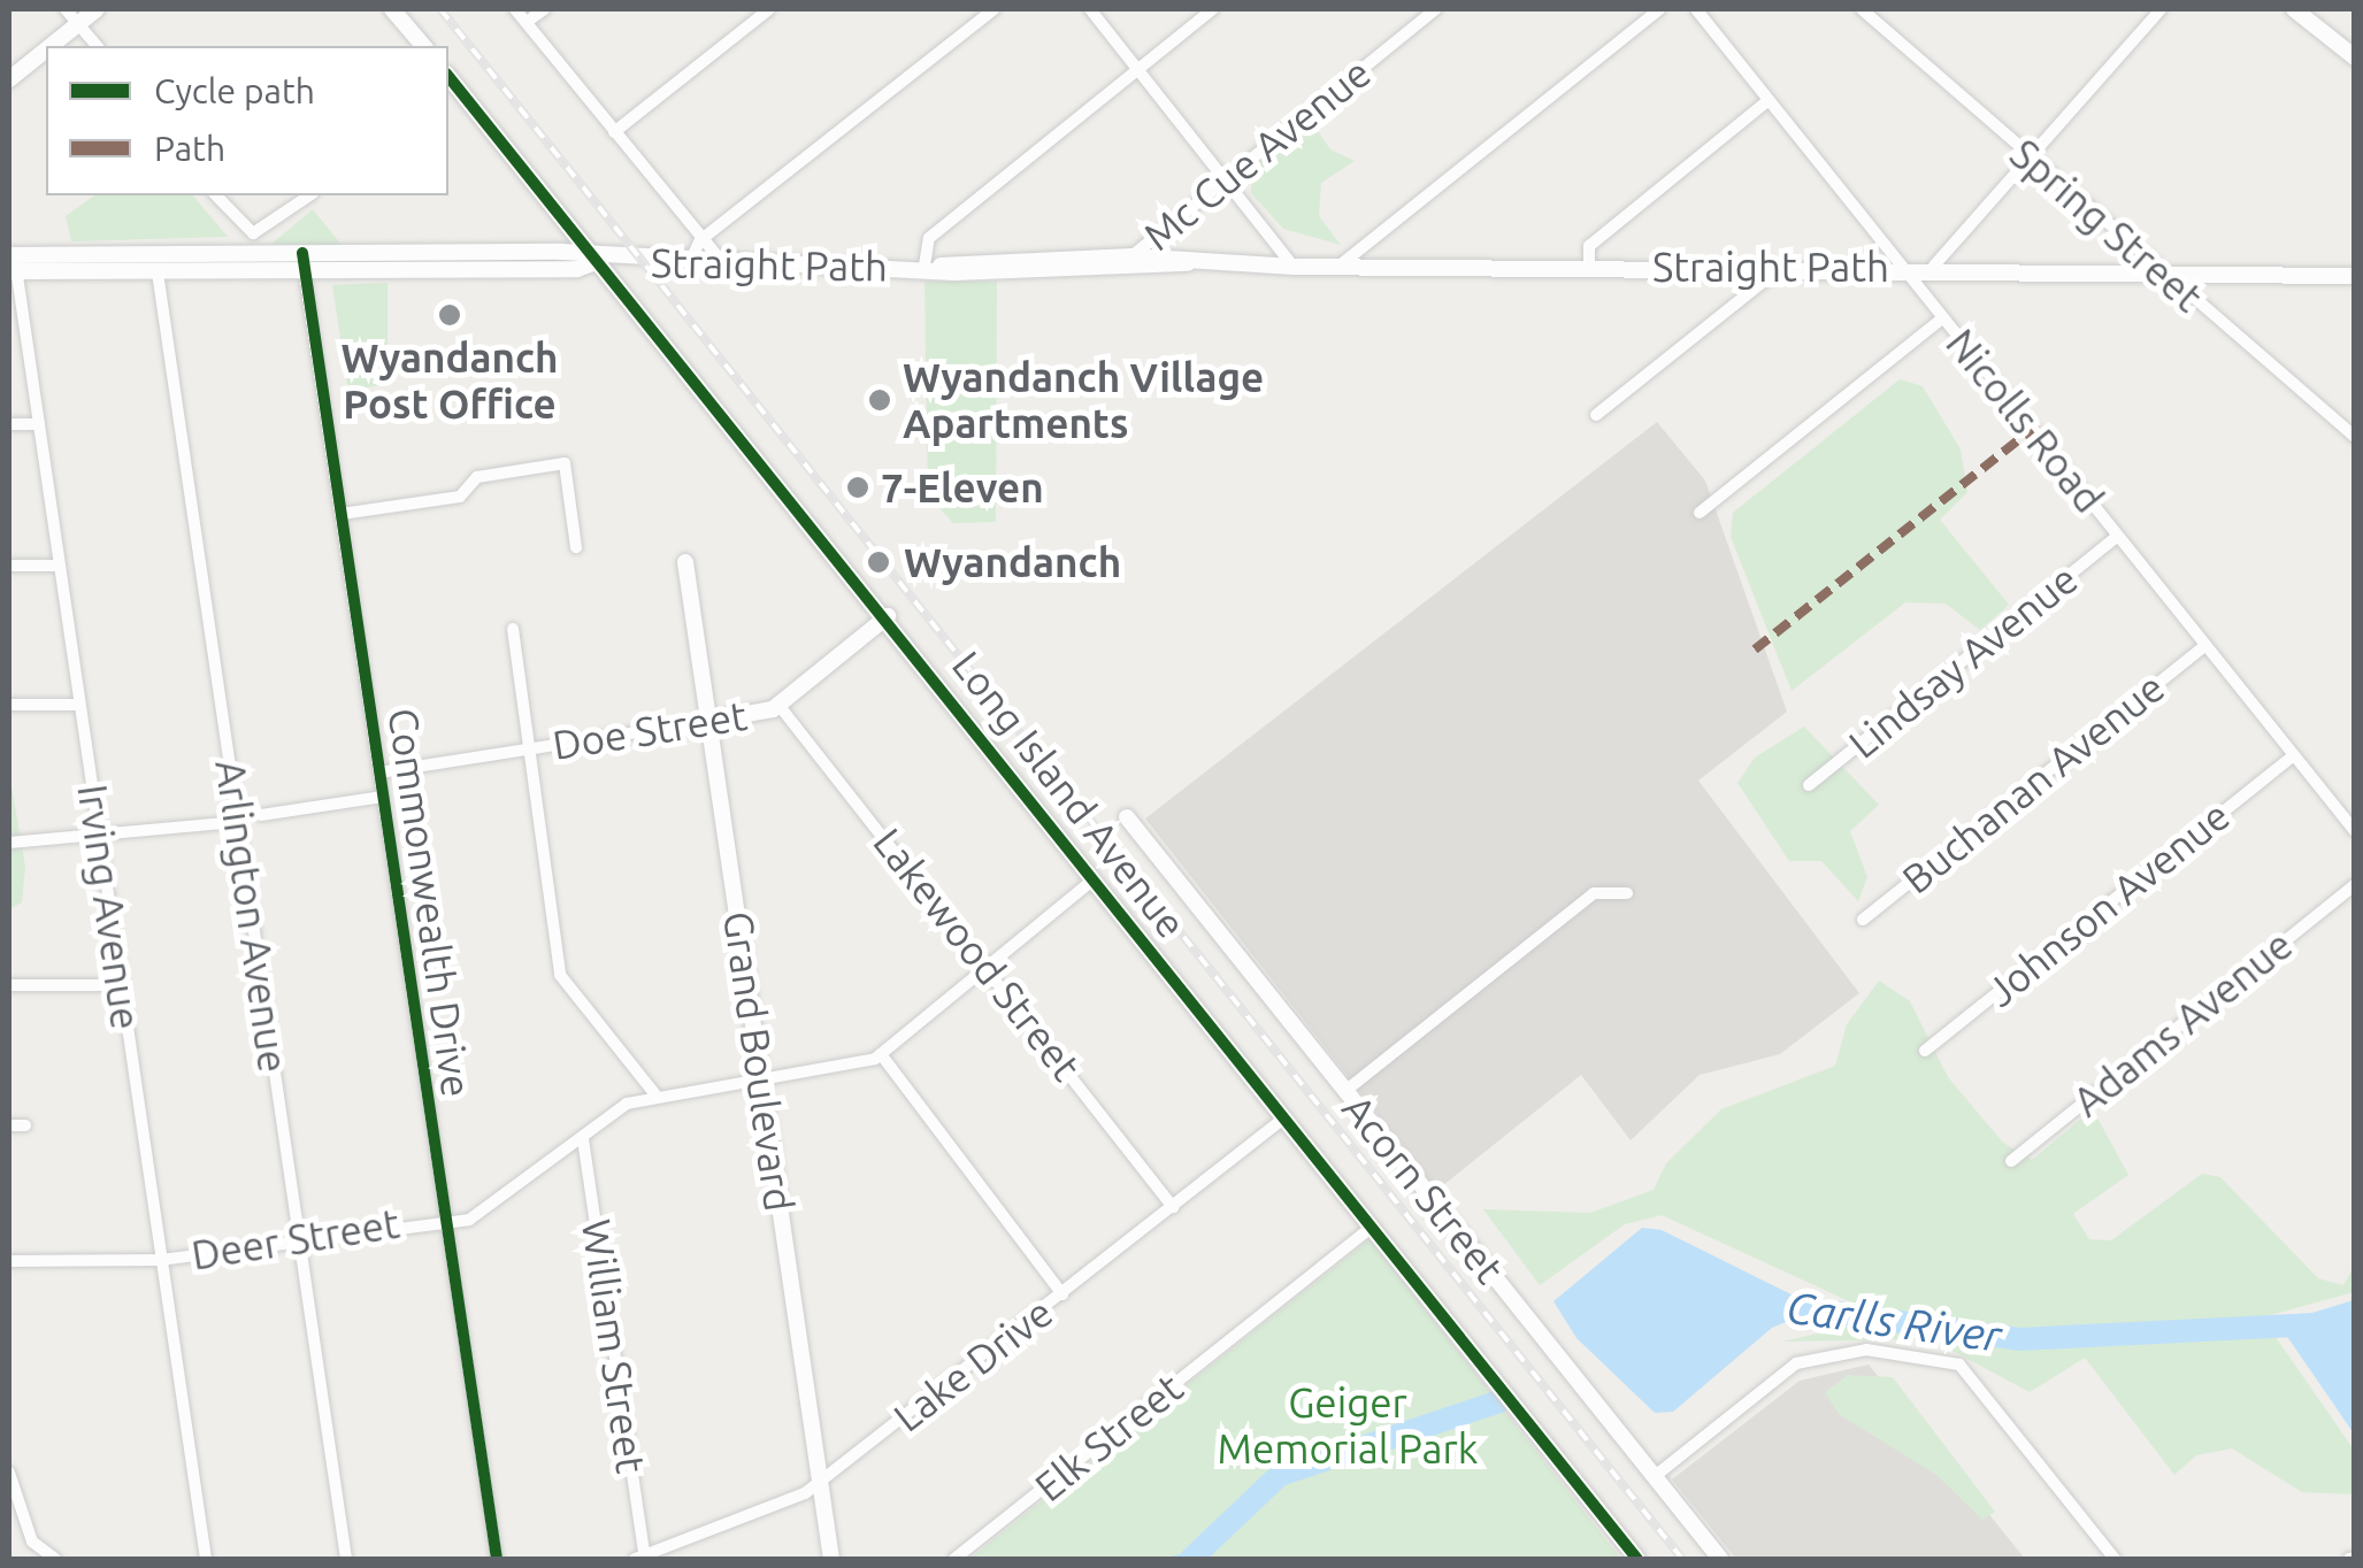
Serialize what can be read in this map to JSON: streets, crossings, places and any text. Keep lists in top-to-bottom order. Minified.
{"streets":{"street":["Mc Cue Avenue","Spring Street","Straight Path","Nicolls Road","Lindsay Avenue","Doe Street","Buchanan Avenue","Long Island Avenue","Commonwealth Drive","Johnson Avenue","Irving Avenue","Arlington Avenue","Lakewood Street","Adams Avenue","Grand Boulevard","Acorn Street","Deer Street","William Street","Lake Drive","Elk Street"]},"crossings":[["Mc Cue Avenue","Straight Path"],["Spring Street","Straight Path"],["Straight Path","Nicolls Road"],["Straight Path","Long Island Avenue"],["Straight Path","Commonwealth Drive"],["Straight Path","Irving Avenue"],["Straight Path","Arlington Avenue"],["Nicolls Road","Lindsay Avenue"],["Nicolls Road","Buchanan Avenue"],["Nicolls Road","Johnson Avenue"],["Doe Street","Long Island Avenue"],["Doe Street","Commonwealth Drive"],["Doe Street","Lakewood Street"],["Doe Street","Grand Boulevard"],["Long Island Avenue","Deer Street"],["Long Island Avenue","Lake Drive"],["Long Island Avenue","Elk Street"],["Commonwealth Drive","Deer Street"],["Irving Avenue","Deer Street"],["Arlington Avenue","Deer Street"],["Lakewood Street","Deer Street"],["Lakewood Street","Lake Drive"],["Grand Boulevard","Deer Street"],["Grand Boulevard","Lake Drive"],["Deer Street","William Street"],["William Street","Lake Drive"]],"water":["Carlls River"],"parks":["Geiger Memorial Park"],"places":["Wyandanch Post Office","Wyandanch Village Apartments","7-Eleven","Wyandanch"],"legend":["Cycle path","Path"]}
